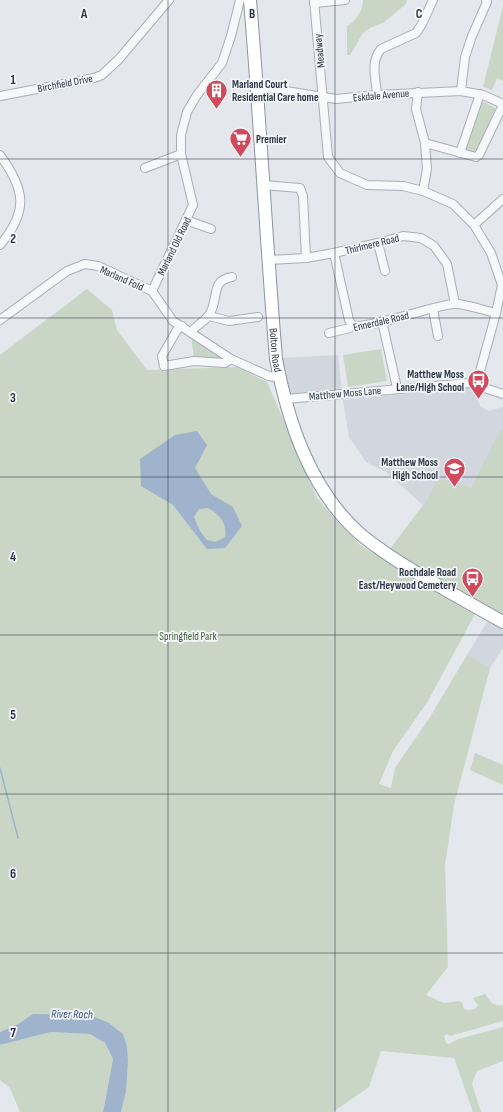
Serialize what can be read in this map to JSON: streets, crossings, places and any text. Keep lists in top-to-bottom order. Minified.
{"streets":{"highway":["Bolton Road"],"street":["Meadway","Birchfield Drive","Eskdale Avenue","Thirlmere Road","Marland Old Road","Marland Fold","Ennerdale Road","Matthew Moss Lane"]},"crossings":[["Meadway","Eskdale Avenue"],["Meadway","Ennerdale Road"],["Meadway","Matthew Moss Lane"],["Eskdale Avenue","Bolton Road"],["Thirlmere Road","Ennerdale Road"],["Thirlmere Road","Bolton Road"],["Marland Old Road","Marland Fold"],["Marland Fold","Bolton Road"],["Bolton Road","Matthew Moss Lane"]],"water":["River Roch"],"parks":["Springfield Park"],"places":{"building":["Marland Court Residential Care home"],"supermarket":["Premier"],"bus stop":["Matthew Moss Lane/High School","Rochdale Road East/Heywood Cemetery"],"school or university":["Matthew Moss High School"]},"grid":{"columns":["A","B","C"],"rows":["1","2","3","4","5","6","7"]}}
